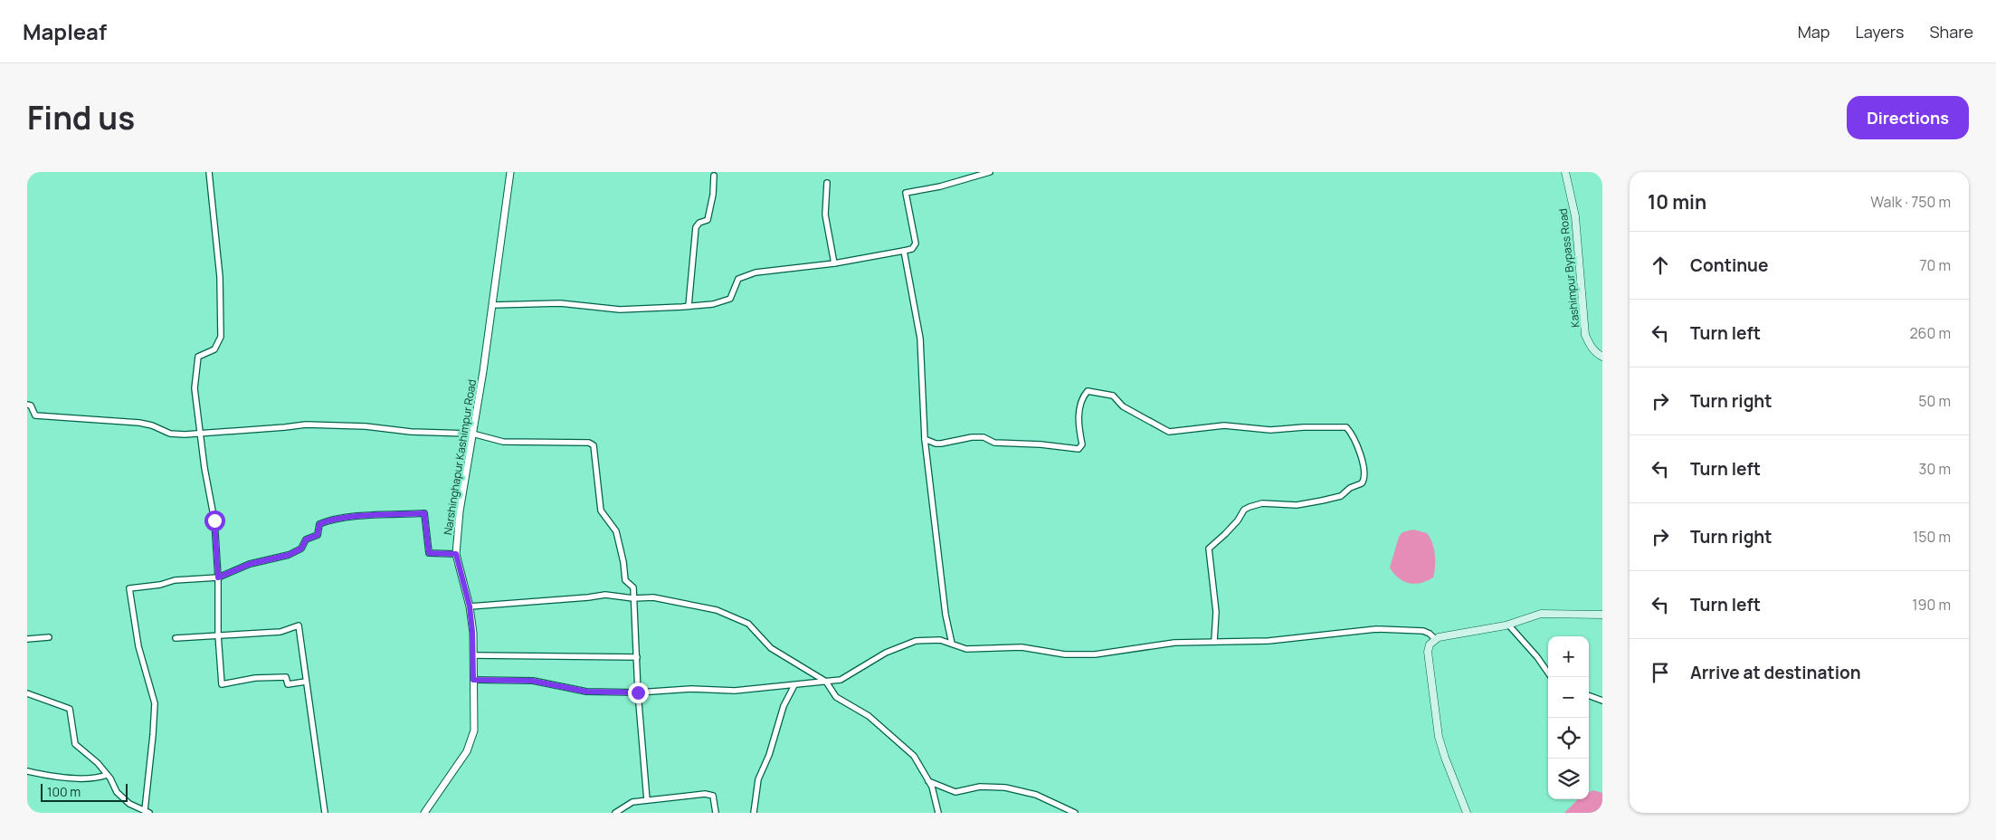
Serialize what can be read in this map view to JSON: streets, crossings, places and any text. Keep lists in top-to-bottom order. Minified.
{"streets":{"main road":["Kashimpur Bypass Road"],"street":["Narshinghapur Kashimpur Road"]},"scale_bar":"100 m","page":{"header":"Mapleaf","nav":["Map","Layers","Share"],"title":"Find us","buttons":"Directions","heading":["10 min","Walk · 750 m"],"list":[["Continue","70 m"],["Turn left","260 m"],["Turn right","50 m"],["Turn left","30 m"],["Turn right","150 m"],["Turn left","190 m"],"Arrive at destination"],"map_buttons":["+","−"],"scale":"100 m"}}
